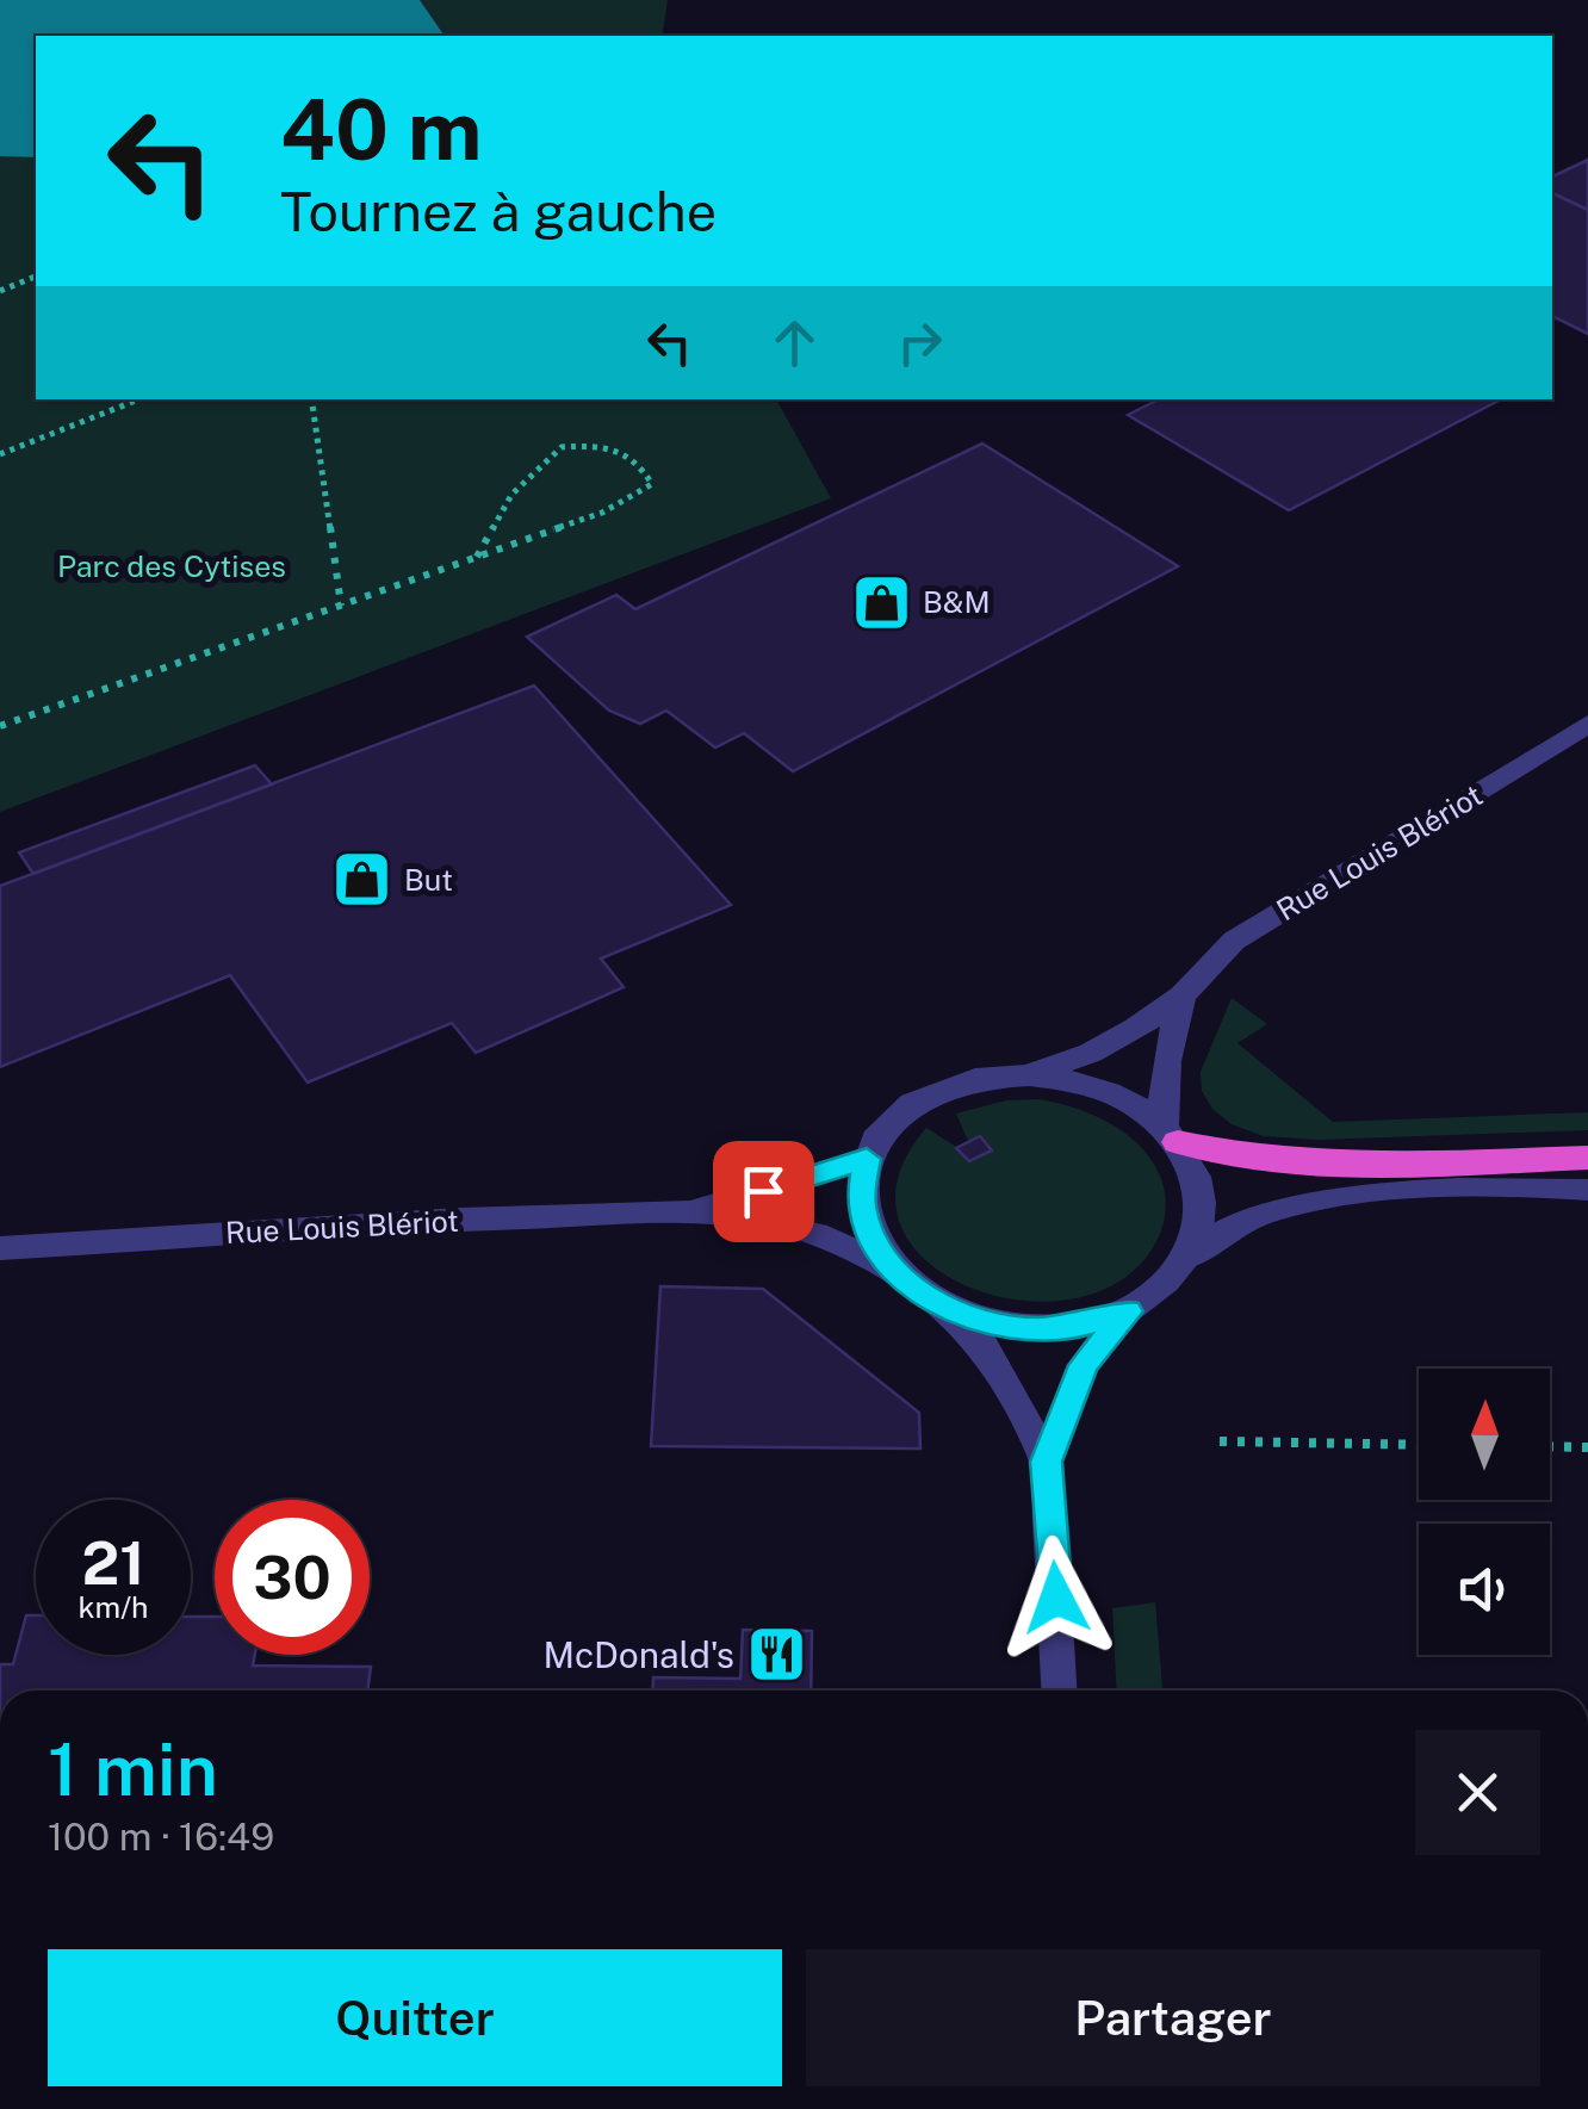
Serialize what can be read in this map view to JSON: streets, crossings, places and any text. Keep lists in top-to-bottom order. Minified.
{"streets":{"street":["Rue Louis Blériot"]},"parks":["Parc des Cytises"],"places":{"shop":["B&M","But"],"restaurant":["McDonald's"]},"north":"top","page":{"turn":["40 m","Tournez à gauche"],"speed":"21 km/h","limit":"30","heading":["1 min","100 m · 16:49"],"buttons":["Quitter","Partager"]}}
